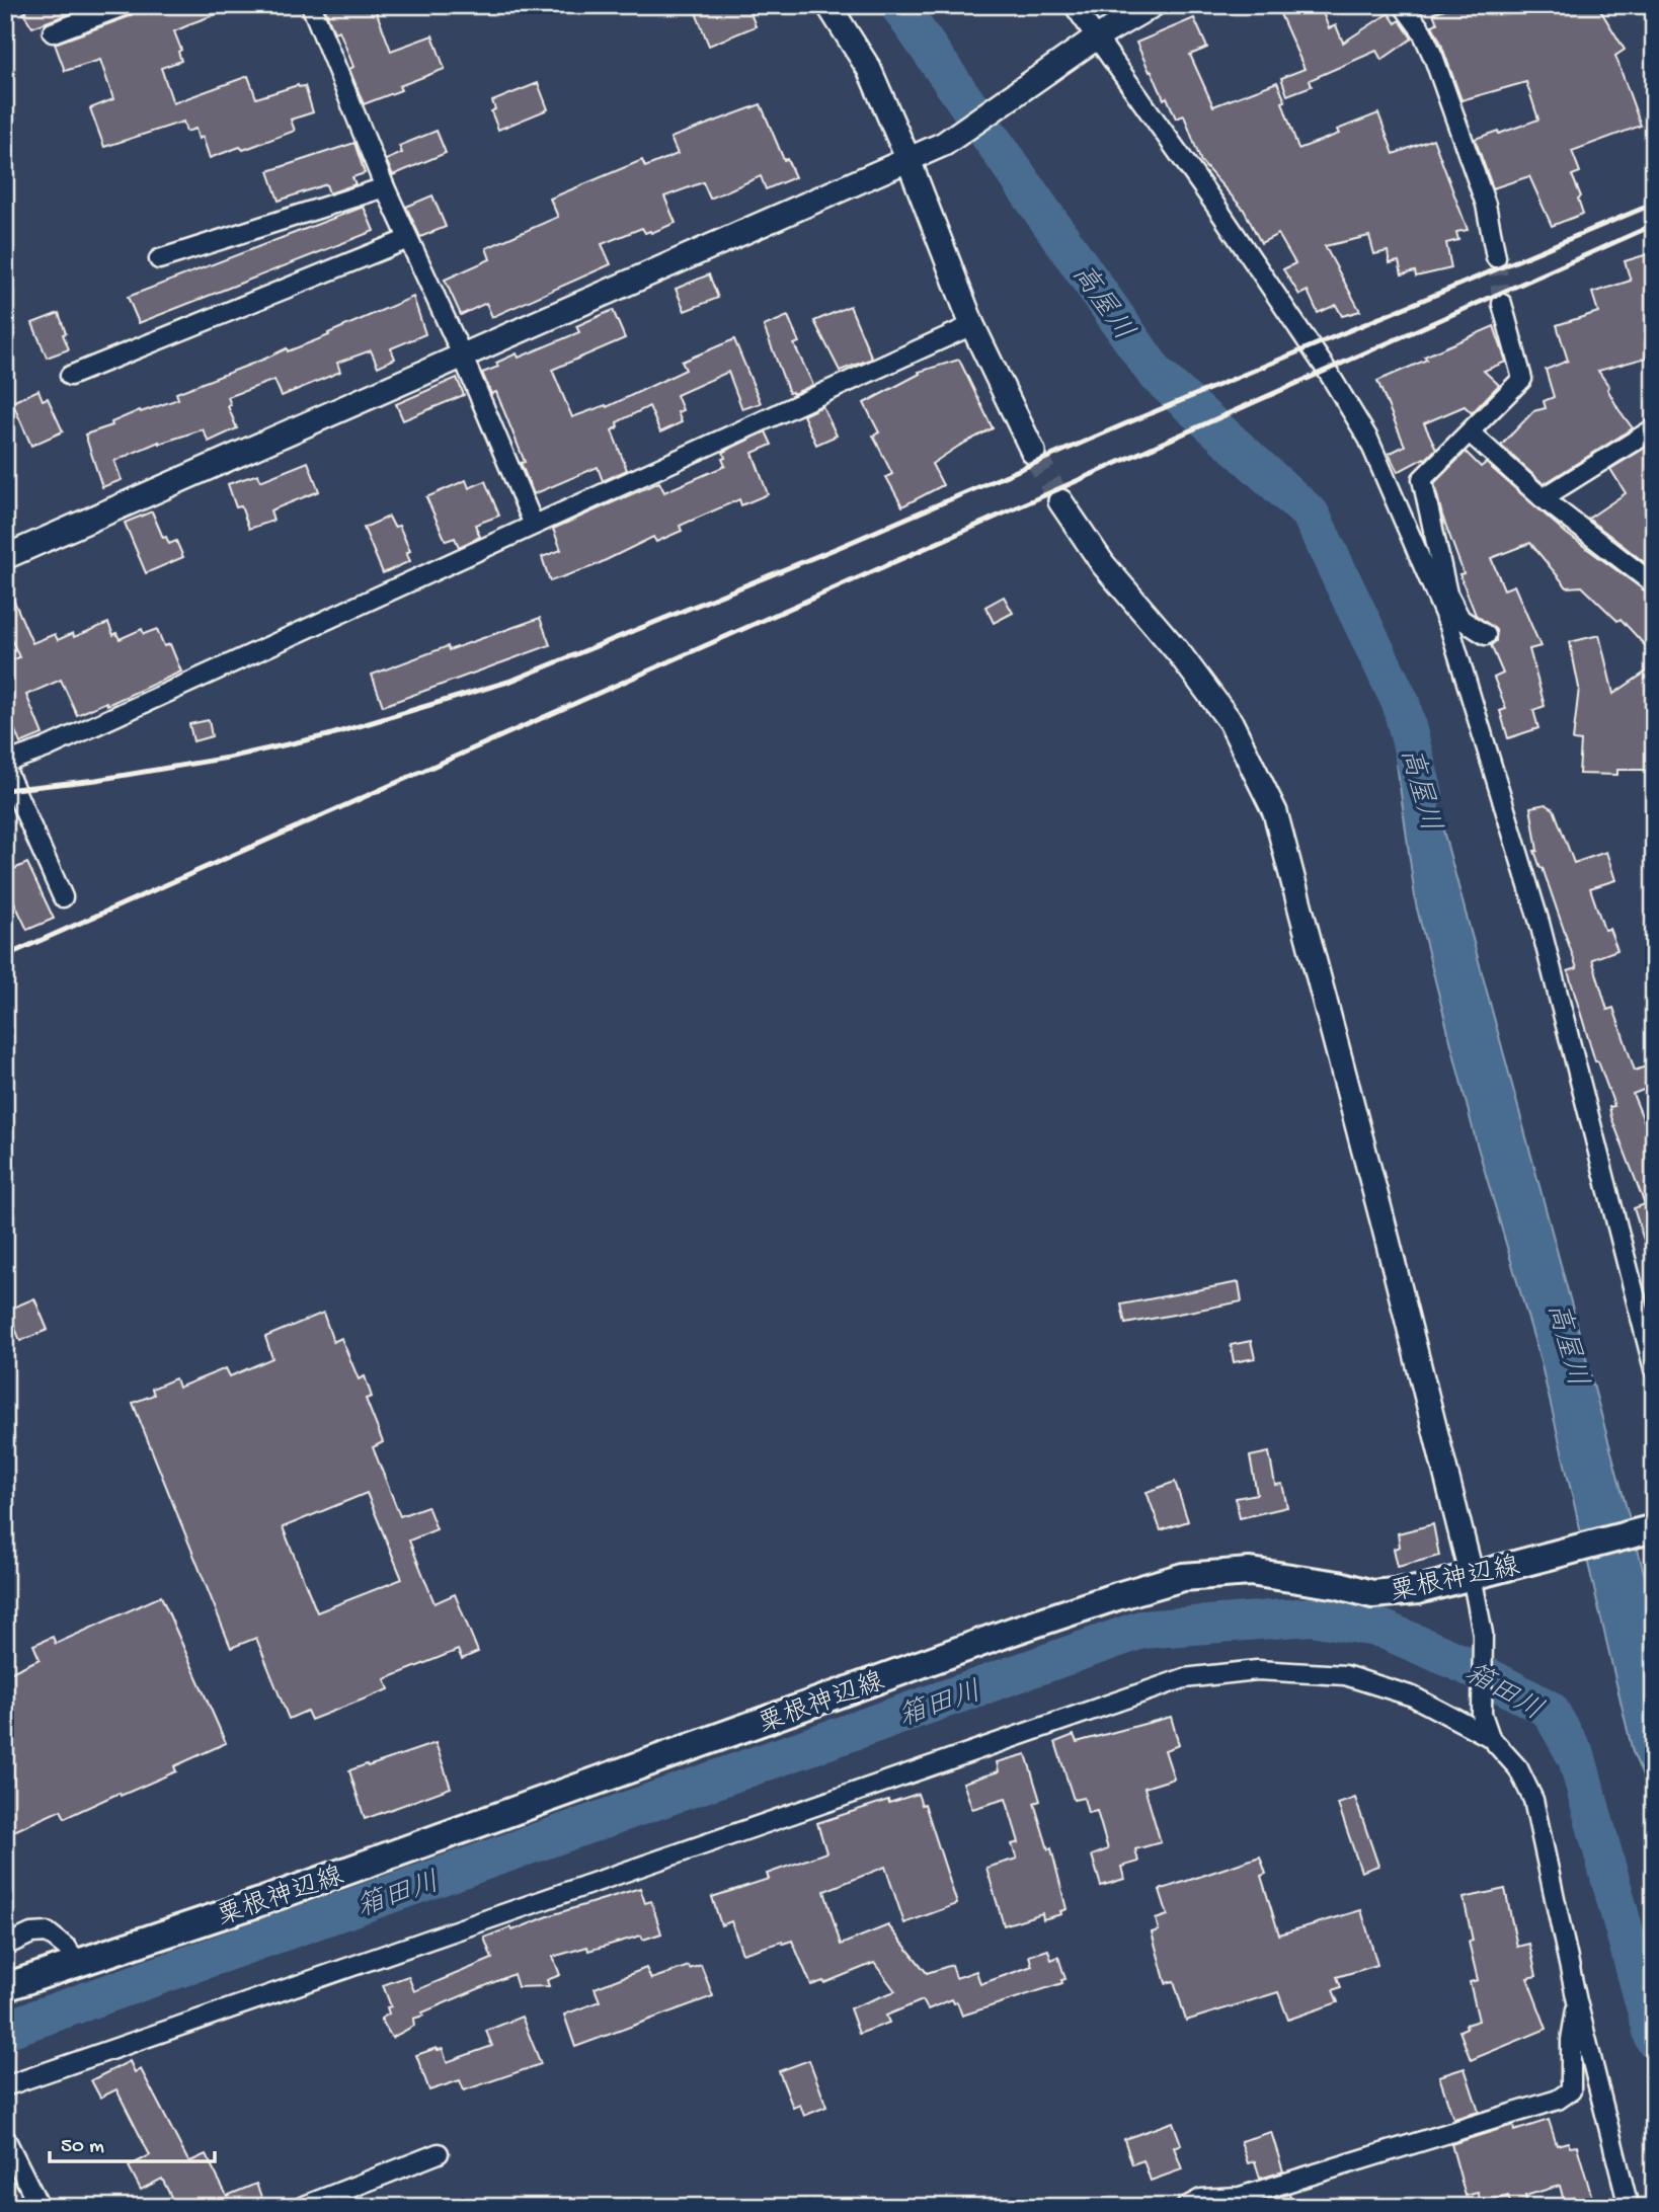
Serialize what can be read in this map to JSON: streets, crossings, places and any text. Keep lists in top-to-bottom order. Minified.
{"streets":{"main road":["粟根神辺線"]},"water":["高屋川","箱田川"],"scale_bar":"50 m"}
